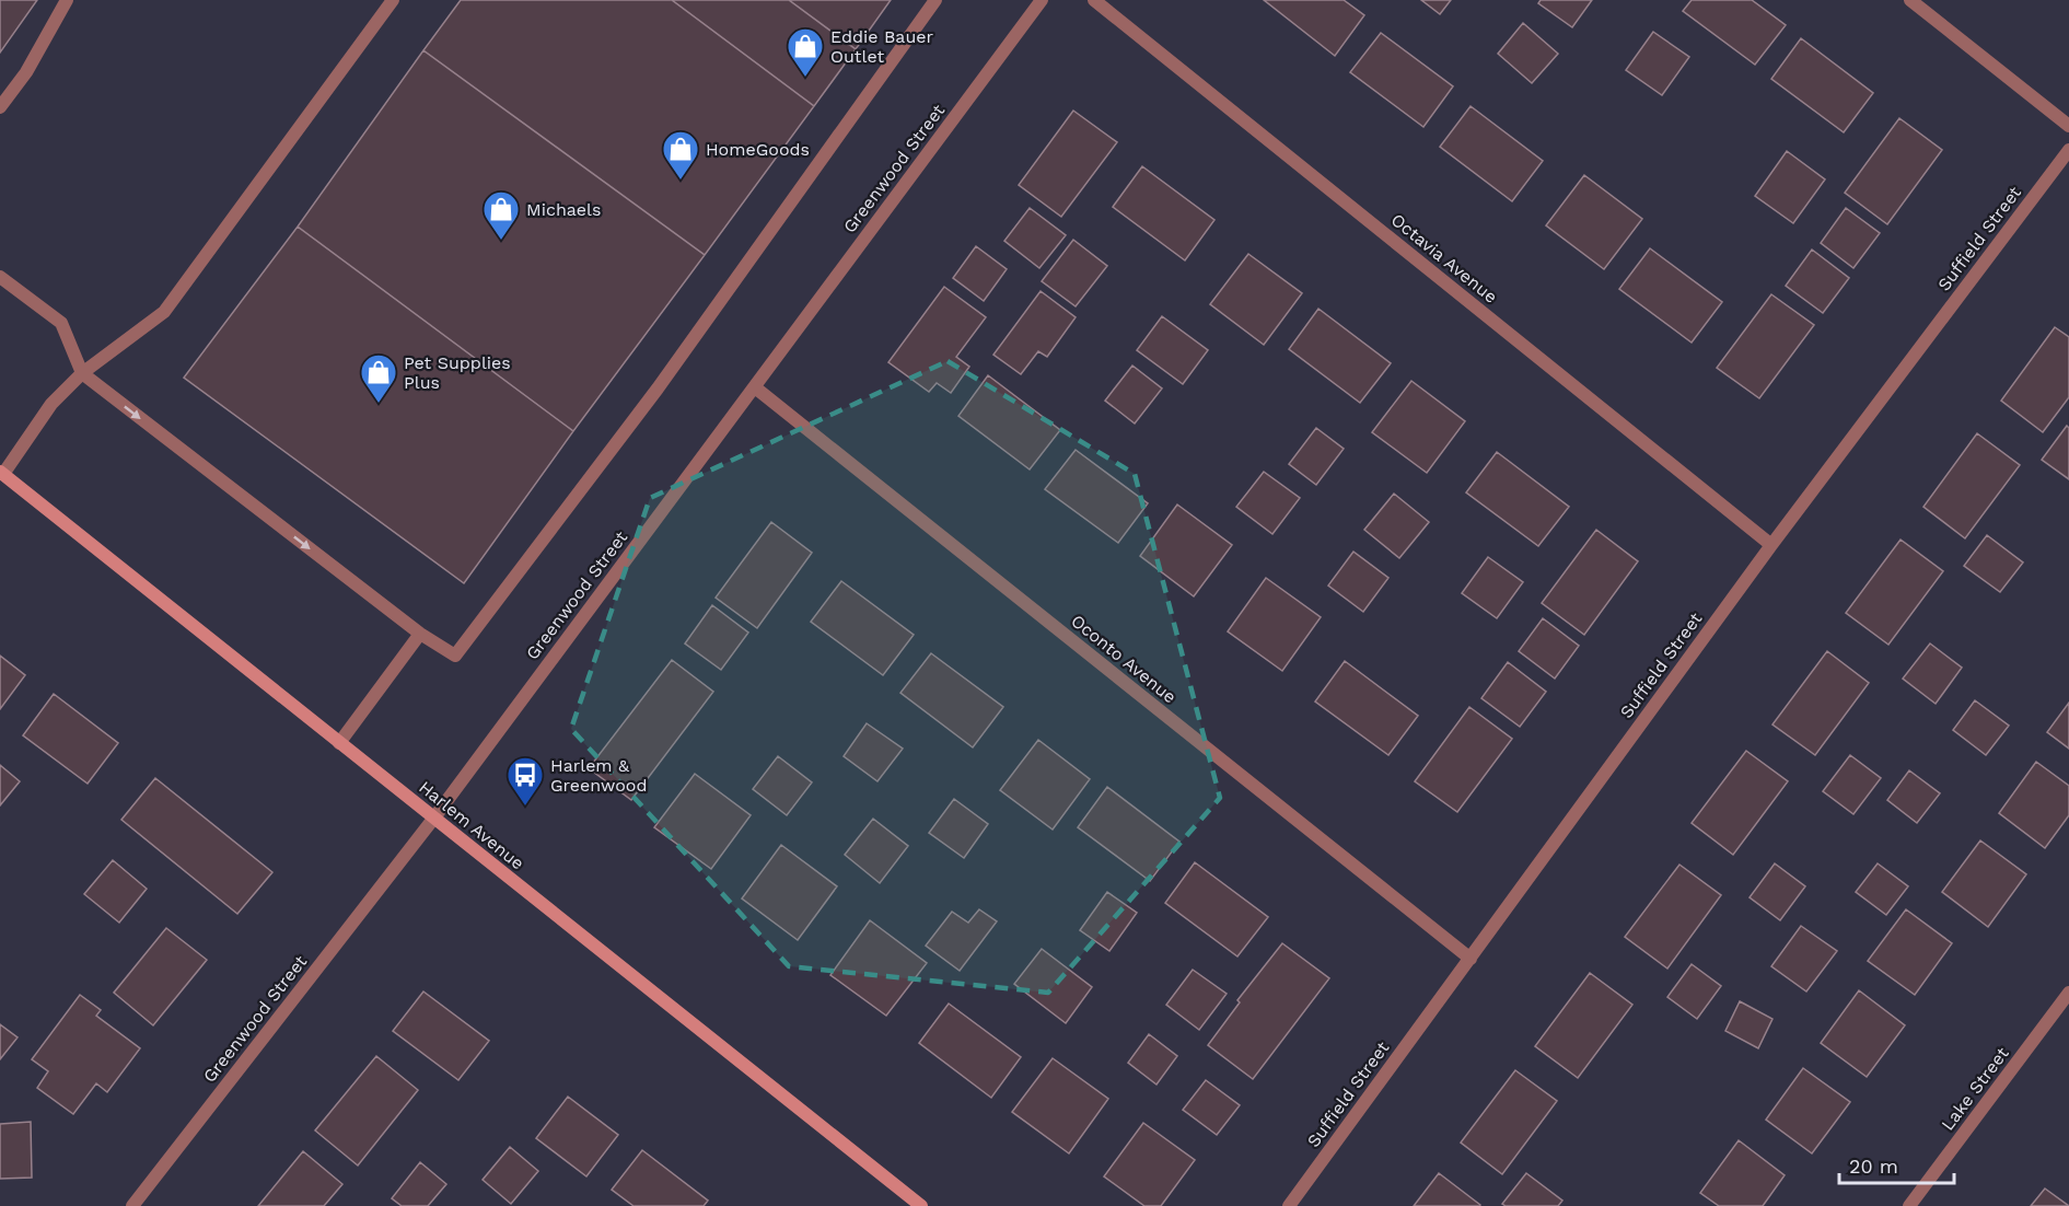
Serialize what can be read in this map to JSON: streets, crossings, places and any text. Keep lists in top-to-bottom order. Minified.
{"streets":{"main road":["Harlem Avenue"],"street":["Greenwood Street","Suffield Street","Octavia Avenue","Oconto Avenue","Lake Street"]},"crossings":[["Greenwood Street","Oconto Avenue"],["Greenwood Street","Harlem Avenue"],["Suffield Street","Octavia Avenue"],["Suffield Street","Oconto Avenue"]],"places":{"shop":["Eddie Bauer Outlet","HomeGoods","Michaels","Pet Supplies Plus"],"bus stop":["Harlem & Greenwood"]},"scale_bar":"20 m"}
